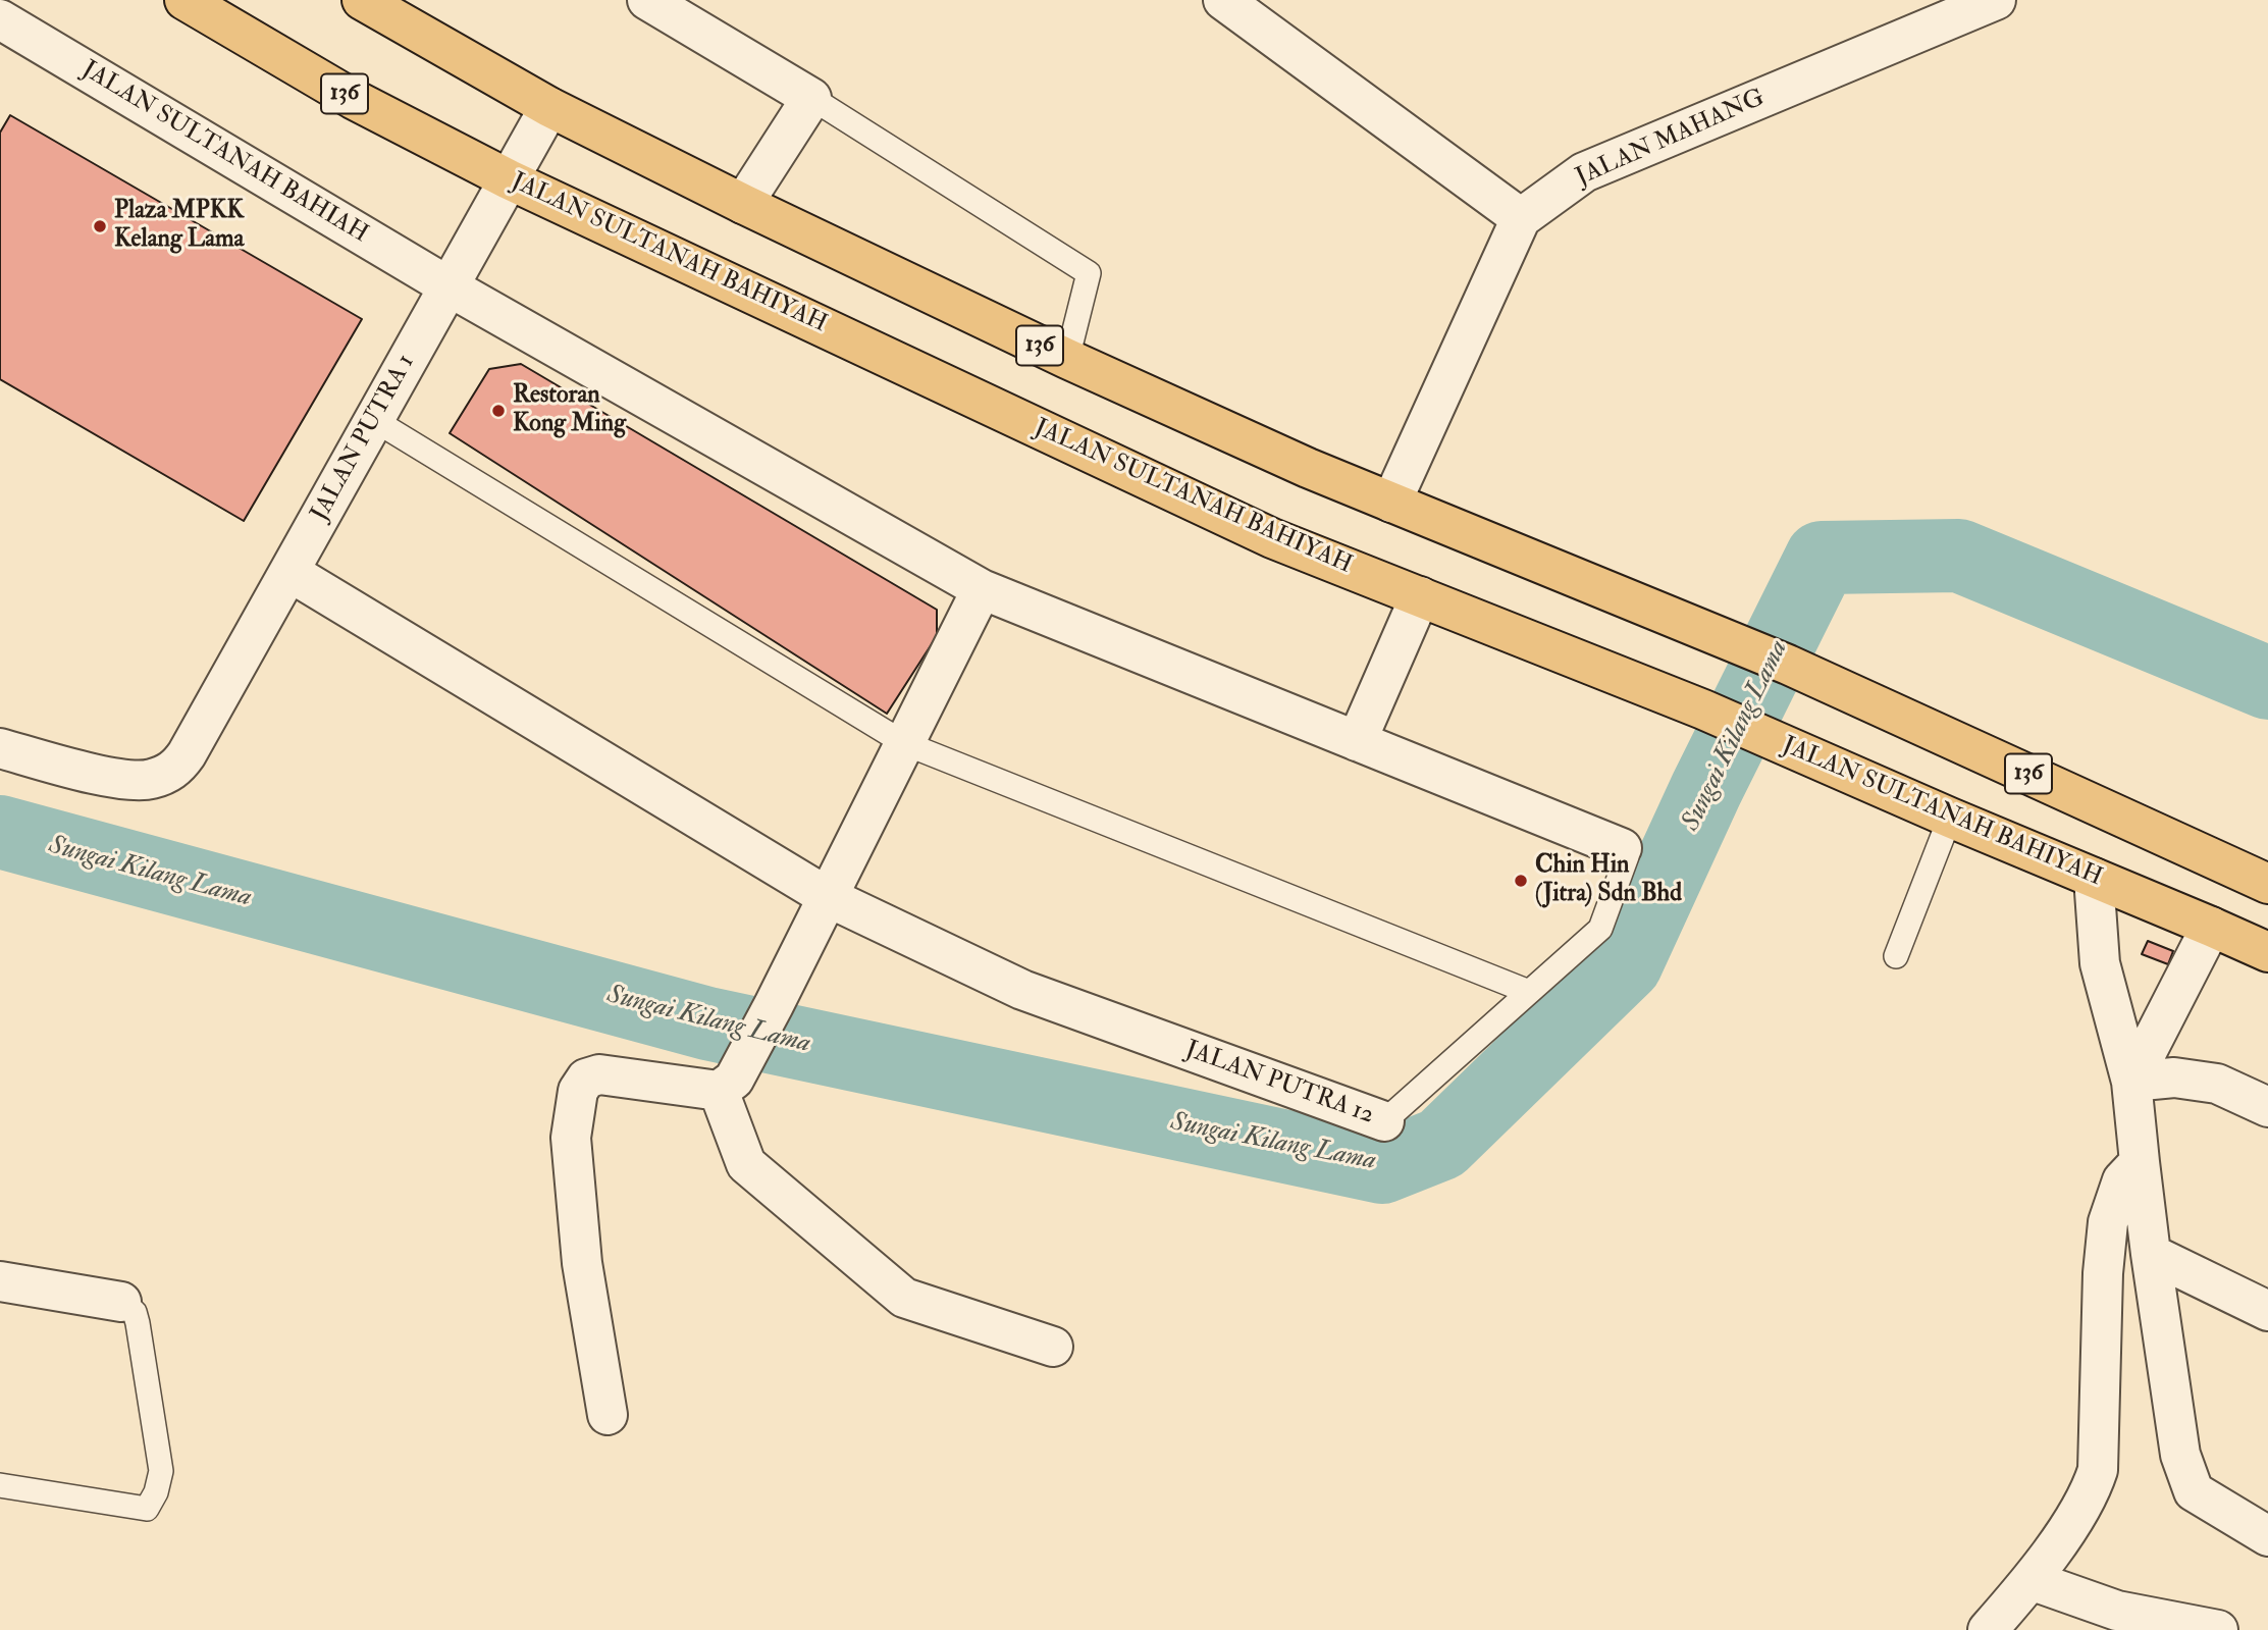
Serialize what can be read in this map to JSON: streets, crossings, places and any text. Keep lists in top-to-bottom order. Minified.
{"streets":{"main road":["136","JALAN SULTANAH BAHIYAH"],"street":["JALAN MAHANG","JALAN SULTANAH BAHIAH","JALAN PUTRA 1","JALAN PUTRA 12"]},"crossings":[["136","JALAN MAHANG"],["136","JALAN PUTRA 1"],["JALAN SULTANAH BAHIAH","JALAN PUTRA 1"],["JALAN SULTANAH BAHIAH","JALAN PUTRA 12"],["JALAN SULTANAH BAHIYAH","JALAN PUTRA 1"],["JALAN PUTRA 1","JALAN PUTRA 12"]],"water":["Sungai Kilang Lama"],"places":["Plaza MPKK Kelang Lama","Restoran Kong Ming","Chin Hin (Jitra) Sdn Bhd"]}
